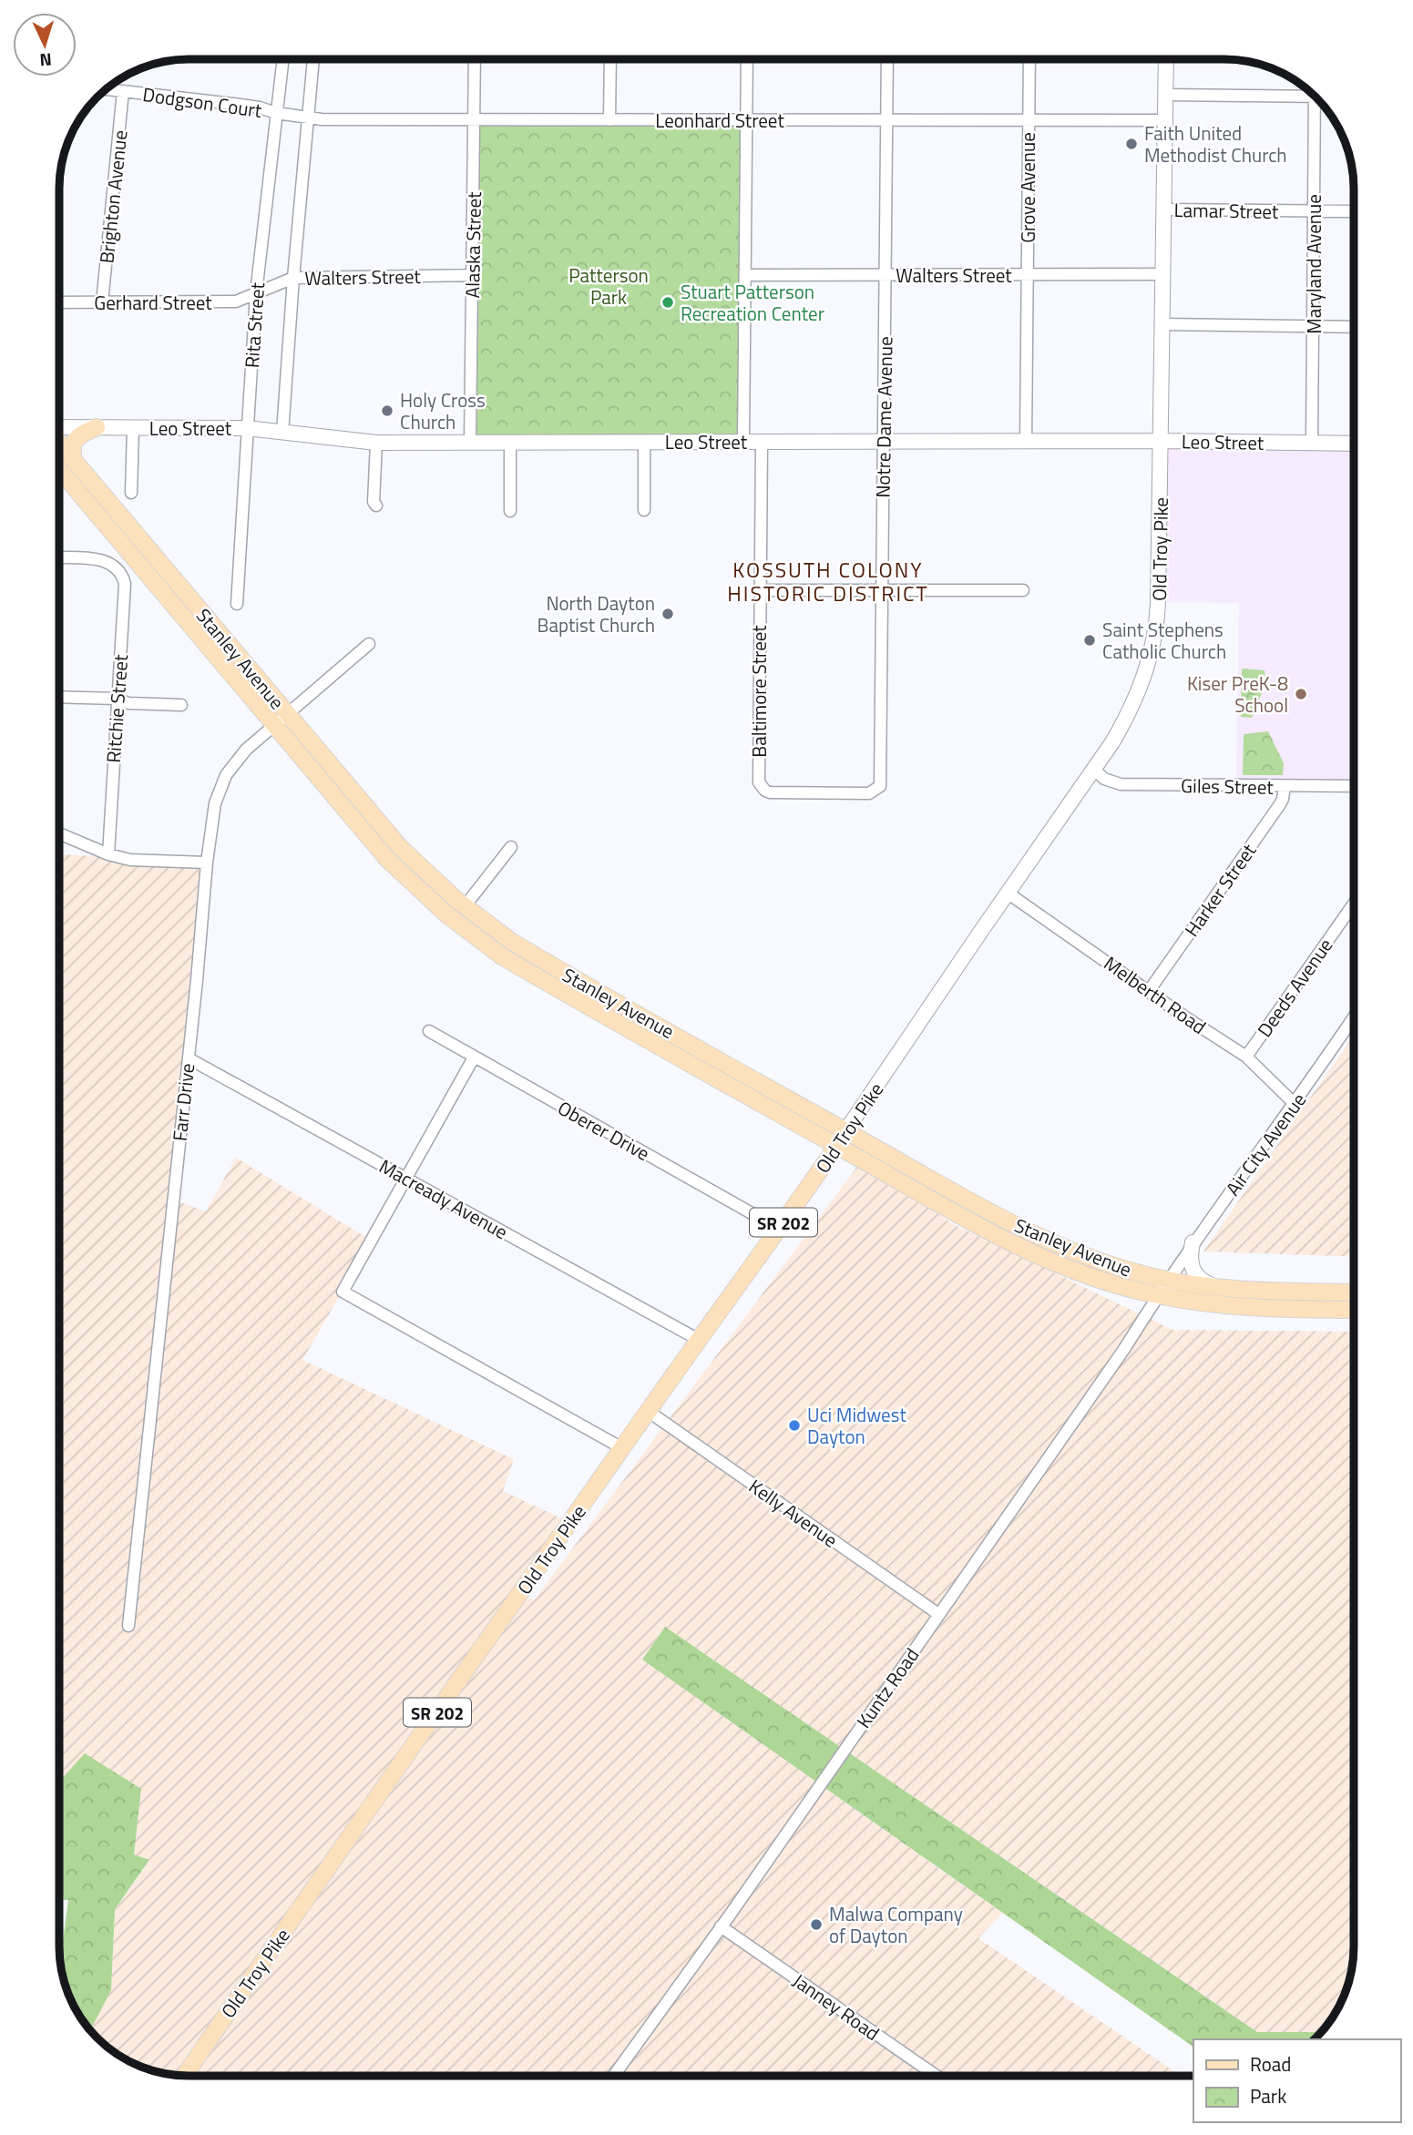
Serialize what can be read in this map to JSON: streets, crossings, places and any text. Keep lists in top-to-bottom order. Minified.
{"streets":{"main road":["Old Troy Pike","Stanley Avenue","SR 202"],"street":["Dodgson Court","Leonhard Street","Grove Avenue","Brighton Avenue","Lamar Street","Alaska Street","Maryland Avenue","Walters Street","Gerhard Street","Rita Street","Notre Dame Avenue","Leo Street","Baltimore Street","Ritchie Street","Giles Street","Harker Street","Deeds Avenue","Melberth Road","Farr Drive","Oberer Drive","Air City Avenue","Macready Avenue","Kelly Avenue","Kuntz Road","Janney Road"]},"crossings":[["Dodgson Court","Leonhard Street"],["Dodgson Court","Brighton Avenue"],["Dodgson Court","Rita Street"],["Leonhard Street","Grove Avenue"],["Leonhard Street","Alaska Street"],["Leonhard Street","Rita Street"],["Leonhard Street","Notre Dame Avenue"],["Leonhard Street","Old Troy Pike"],["Grove Avenue","Walters Street"],["Grove Avenue","Leo Street"],["Brighton Avenue","Gerhard Street"],["Lamar Street","Maryland Avenue"],["Lamar Street","Old Troy Pike"],["Alaska Street","Walters Street"],["Alaska Street","Leo Street"],["Maryland Avenue","Leo Street"],["Walters Street","Gerhard Street"],["Walters Street","Rita Street"],["Walters Street","Notre Dame Avenue"],["Walters Street","Old Troy Pike"],["Gerhard Street","Rita Street"],["Rita Street","Leo Street"],["Notre Dame Avenue","Leo Street"],["Notre Dame Avenue","Baltimore Street"],["Leo Street","Old Troy Pike"],["Leo Street","Baltimore Street"],["Old Troy Pike","Stanley Avenue"],["Old Troy Pike","Giles Street"],["Old Troy Pike","Melberth Road"],["Old Troy Pike","Oberer Drive"],["Old Troy Pike","Macready Avenue"],["Old Troy Pike","Kelly Avenue"],["Stanley Avenue","Farr Drive"],["Stanley Avenue","Air City Avenue"],["Stanley Avenue","Kuntz Road"],["Giles Street","Harker Street"],["Harker Street","Melberth Road"],["Deeds Avenue","Melberth Road"],["Melberth Road","Air City Avenue"],["Farr Drive","Macready Avenue"],["Air City Avenue","Kuntz Road"],["Kelly Avenue","Kuntz Road"],["Kuntz Road","Janney Road"]],"districts":["KOSSUTH COLONY HISTORIC DISTRICT"],"parks":["Patterson Park"],"places":["Faith United Methodist Church","Stuart Patterson Recreation Center","Holy Cross Church","North Dayton Baptist Church","Saint Stephens Catholic Church","Kiser PreK-8 School","Uci Midwest Dayton","Malwa Company of Dayton"],"legend":["Road","Park"],"north":"bottom"}
